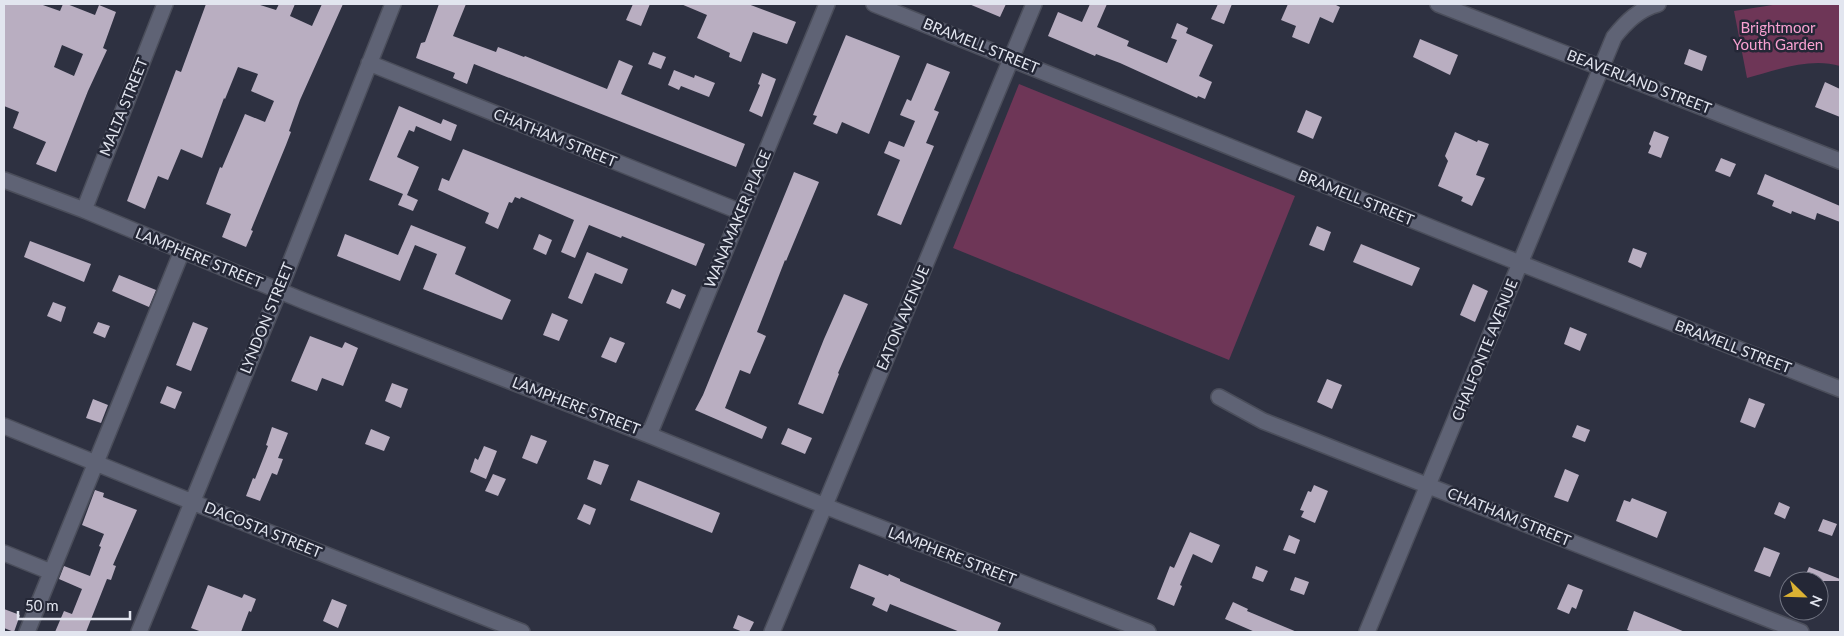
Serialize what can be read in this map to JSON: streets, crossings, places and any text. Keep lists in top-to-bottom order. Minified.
{"streets":{"street":["BRAMELL STREET","BEAVERLAND STREET","MALTA STREET","CHATHAM STREET","WANAMAKER PLACE","LAMPHERE STREET","LYNDON STREET","EATON AVENUE","CHALFONTE AVENUE","DACOSTA STREET"]},"crossings":[["BRAMELL STREET","EATON AVENUE"],["BRAMELL STREET","CHALFONTE AVENUE"],["BEAVERLAND STREET","CHALFONTE AVENUE"],["MALTA STREET","LAMPHERE STREET"],["CHATHAM STREET","WANAMAKER PLACE"],["CHATHAM STREET","LYNDON STREET"],["CHATHAM STREET","CHALFONTE AVENUE"],["WANAMAKER PLACE","LAMPHERE STREET"],["LAMPHERE STREET","LYNDON STREET"],["LAMPHERE STREET","EATON AVENUE"],["LYNDON STREET","DACOSTA STREET"]],"parks":["Brightmoor Youth Garden"],"scale_bar":"50 m","north":"bottom right"}
